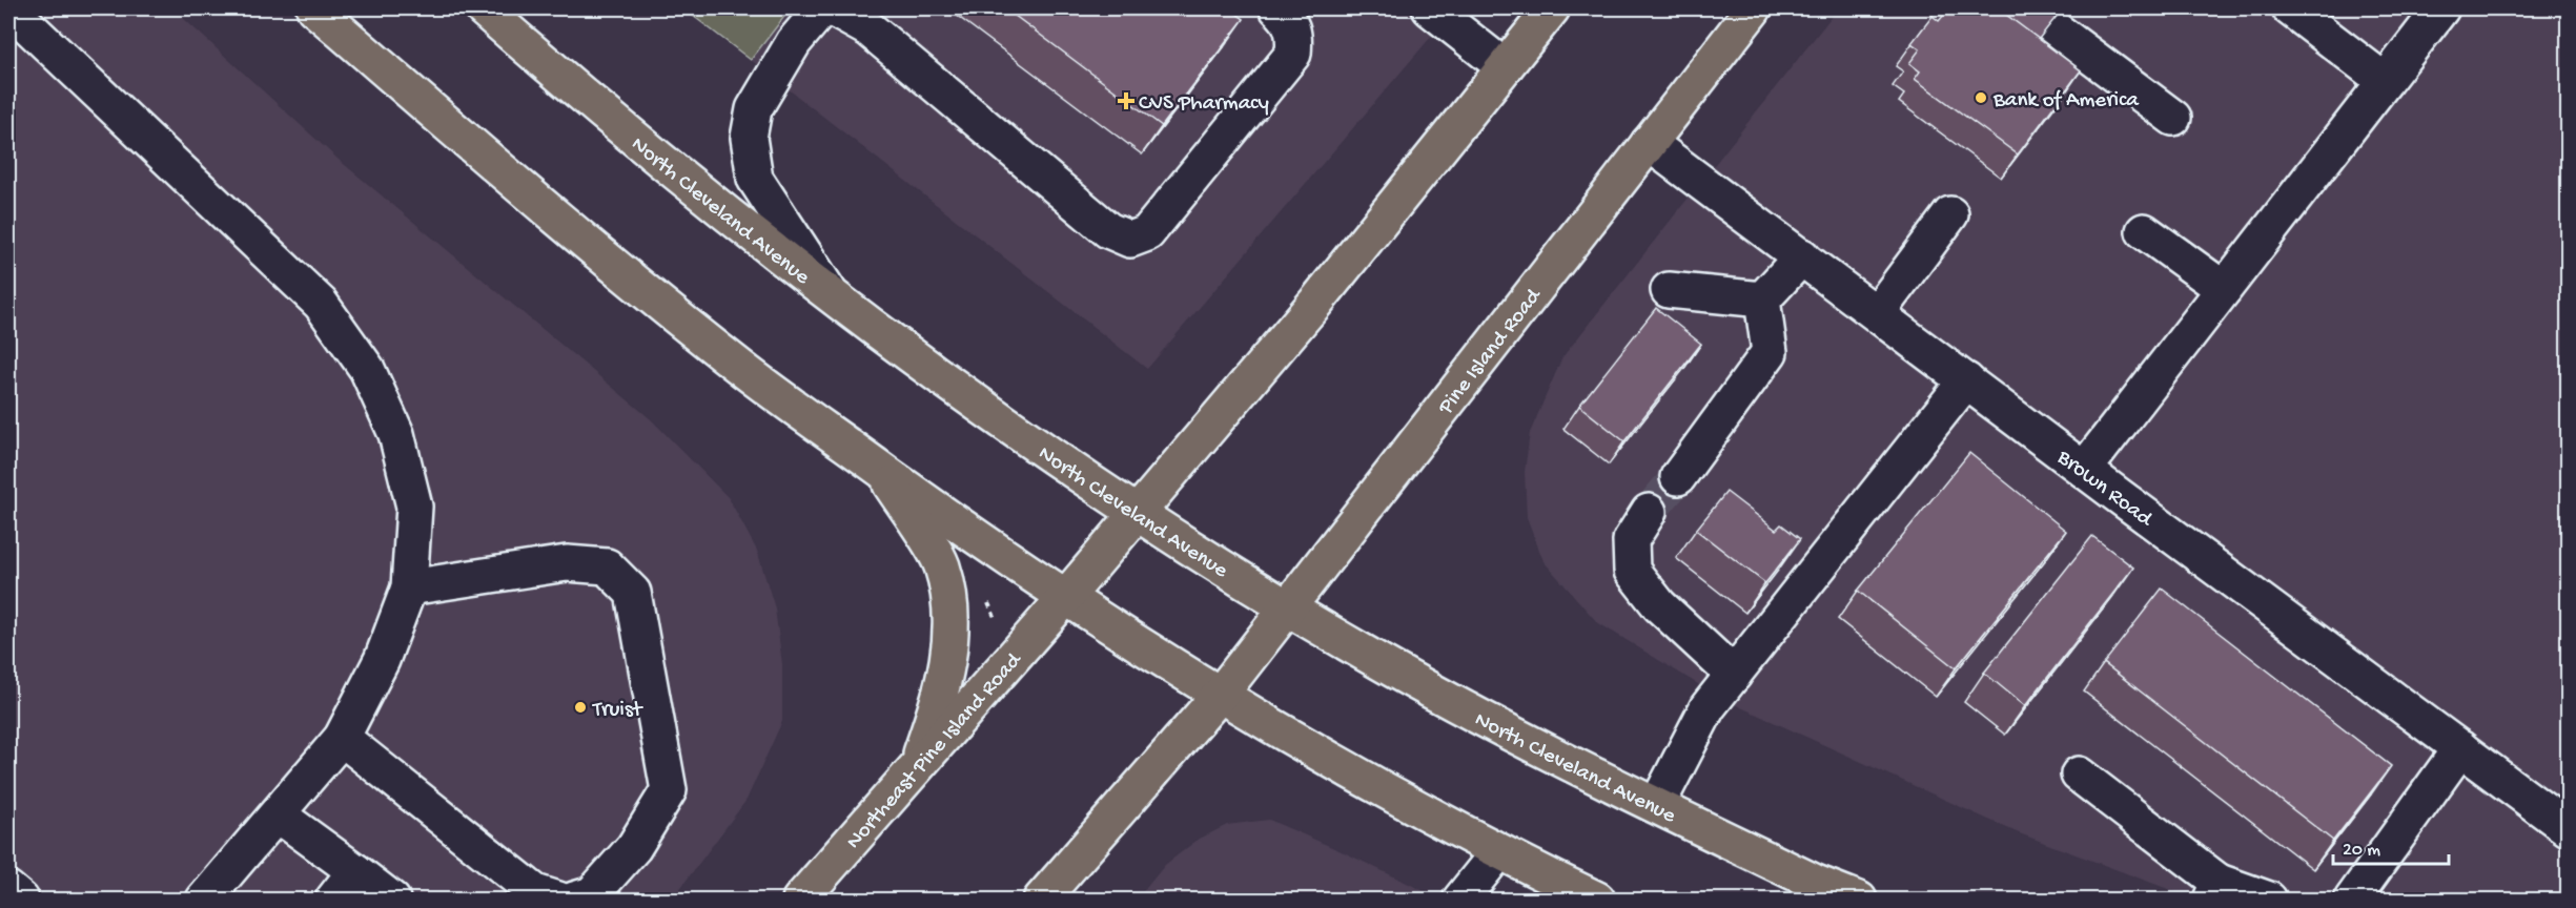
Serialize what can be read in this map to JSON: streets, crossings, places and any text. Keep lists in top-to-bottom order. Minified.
{"streets":{"main road":["North Cleveland Avenue","Pine Island Road","Northeast Pine Island Road"],"street":["Brown Road"]},"crossings":[["North Cleveland Avenue","Pine Island Road"],["Pine Island Road","Brown Road"]],"places":{"other":["Bank of America","Truist"],"health":["CVS Pharmacy"]},"scale_bar":"20 m"}
